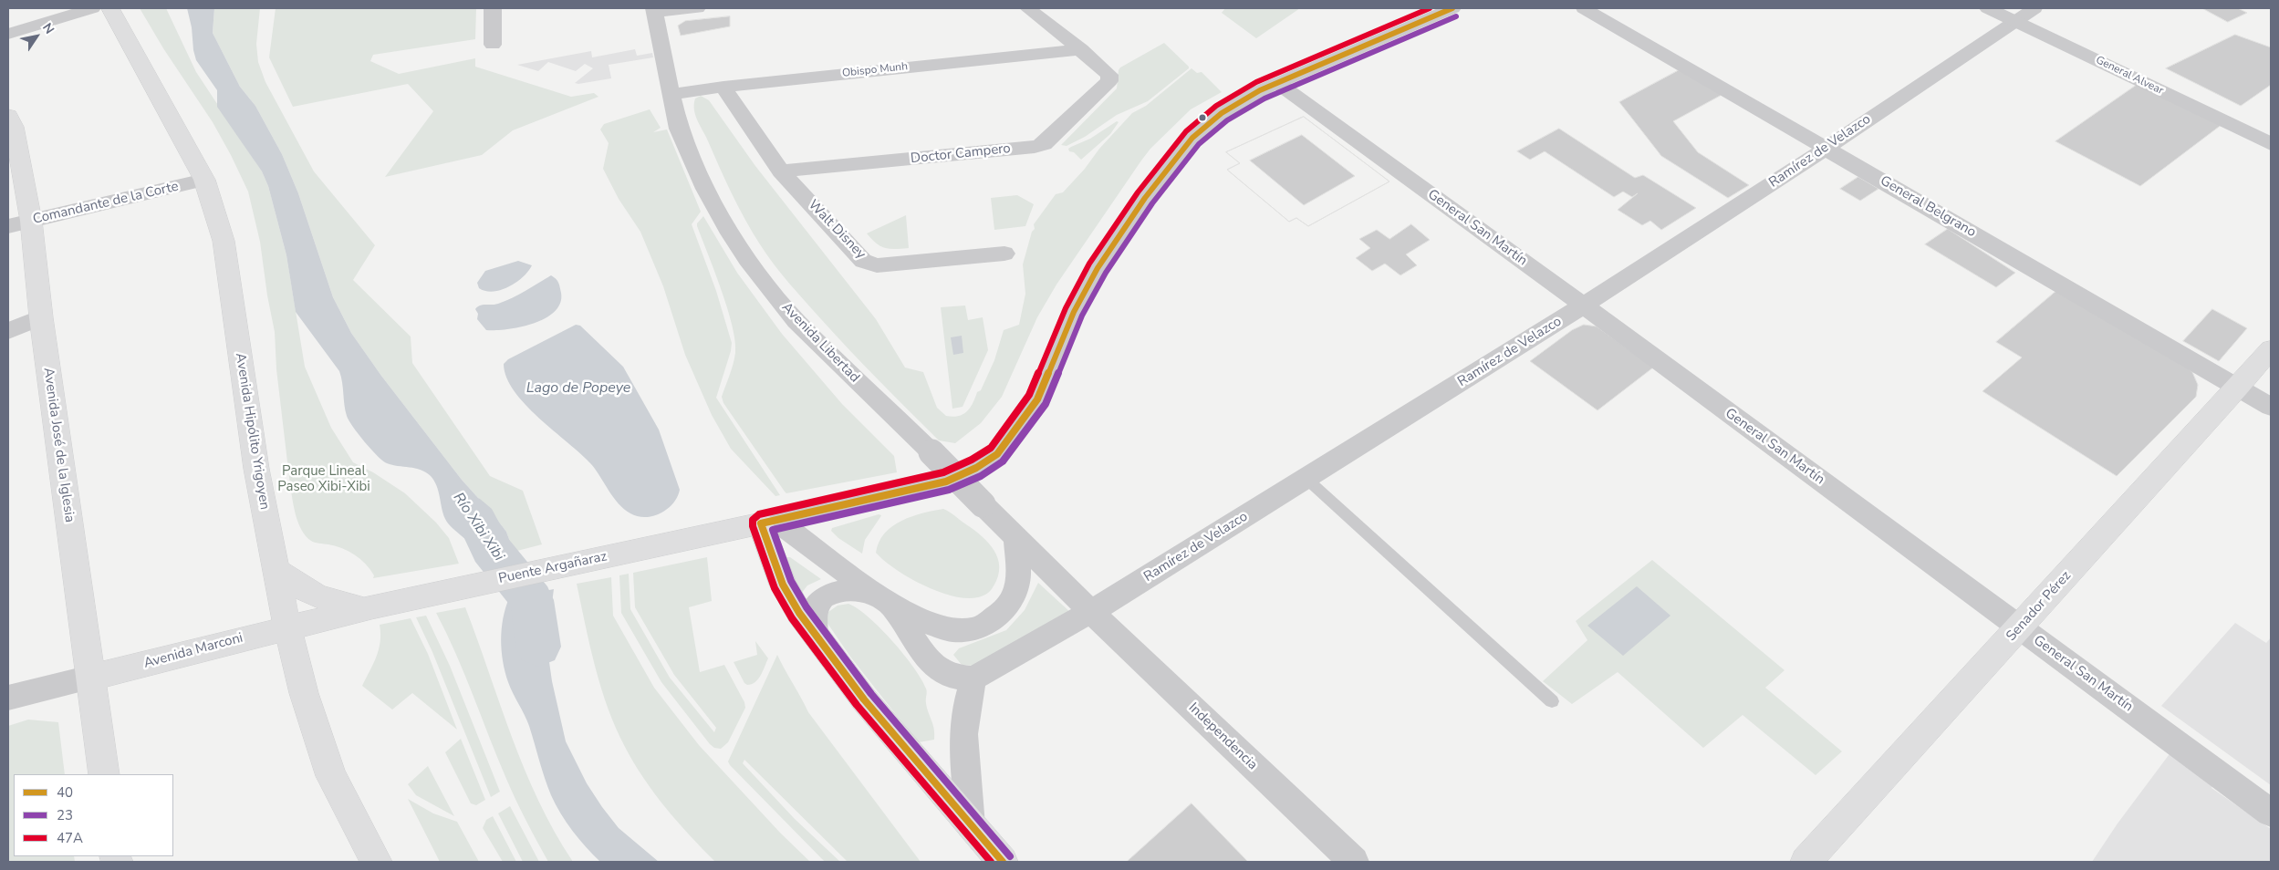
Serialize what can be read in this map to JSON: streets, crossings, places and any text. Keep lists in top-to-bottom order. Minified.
{"streets":{"main road":["Avenida Hipólito Yrigoyen","Avenida José de la Iglesia","Puente Argañaraz","Senador Pérez","Avenida Marconi"],"street":["Obispo Munh","General Alvear","Ramírez de Velazco","Doctor Campero","Comandante de la Corte","General Belgrano","General San Martín","Walt Disney","Avenida Libertad","Independencia"]},"crossings":[["Obispo Munh","Doctor Campero"],["Obispo Munh","Walt Disney"],["Obispo Munh","Avenida Libertad"],["General Alvear","Ramírez de Velazco"],["Ramírez de Velazco","General Belgrano"],["Ramírez de Velazco","General San Martín"],["Ramírez de Velazco","Avenida Libertad"],["Ramírez de Velazco","Independencia"],["Doctor Campero","Walt Disney"],["Comandante de la Corte","Avenida Hipólito Yrigoyen"],["Comandante de la Corte","Avenida José de la Iglesia"],["General Belgrano","Senador Pérez"],["General San Martín","Senador Pérez"],["Avenida Libertad","Independencia"],["Avenida Hipólito Yrigoyen","Avenida Marconi"],["Avenida José de la Iglesia","Avenida Marconi"],["Puente Argañaraz","Avenida Marconi"]],"water":["Lago de Popeye","Río Xibi Xibi"],"parks":["Parque Lineal Paseo Xibi-Xibi"],"lines":["transit line 40","transit line 47A","transit line 23"],"legend":["40","23","47A"],"north":"top right"}
